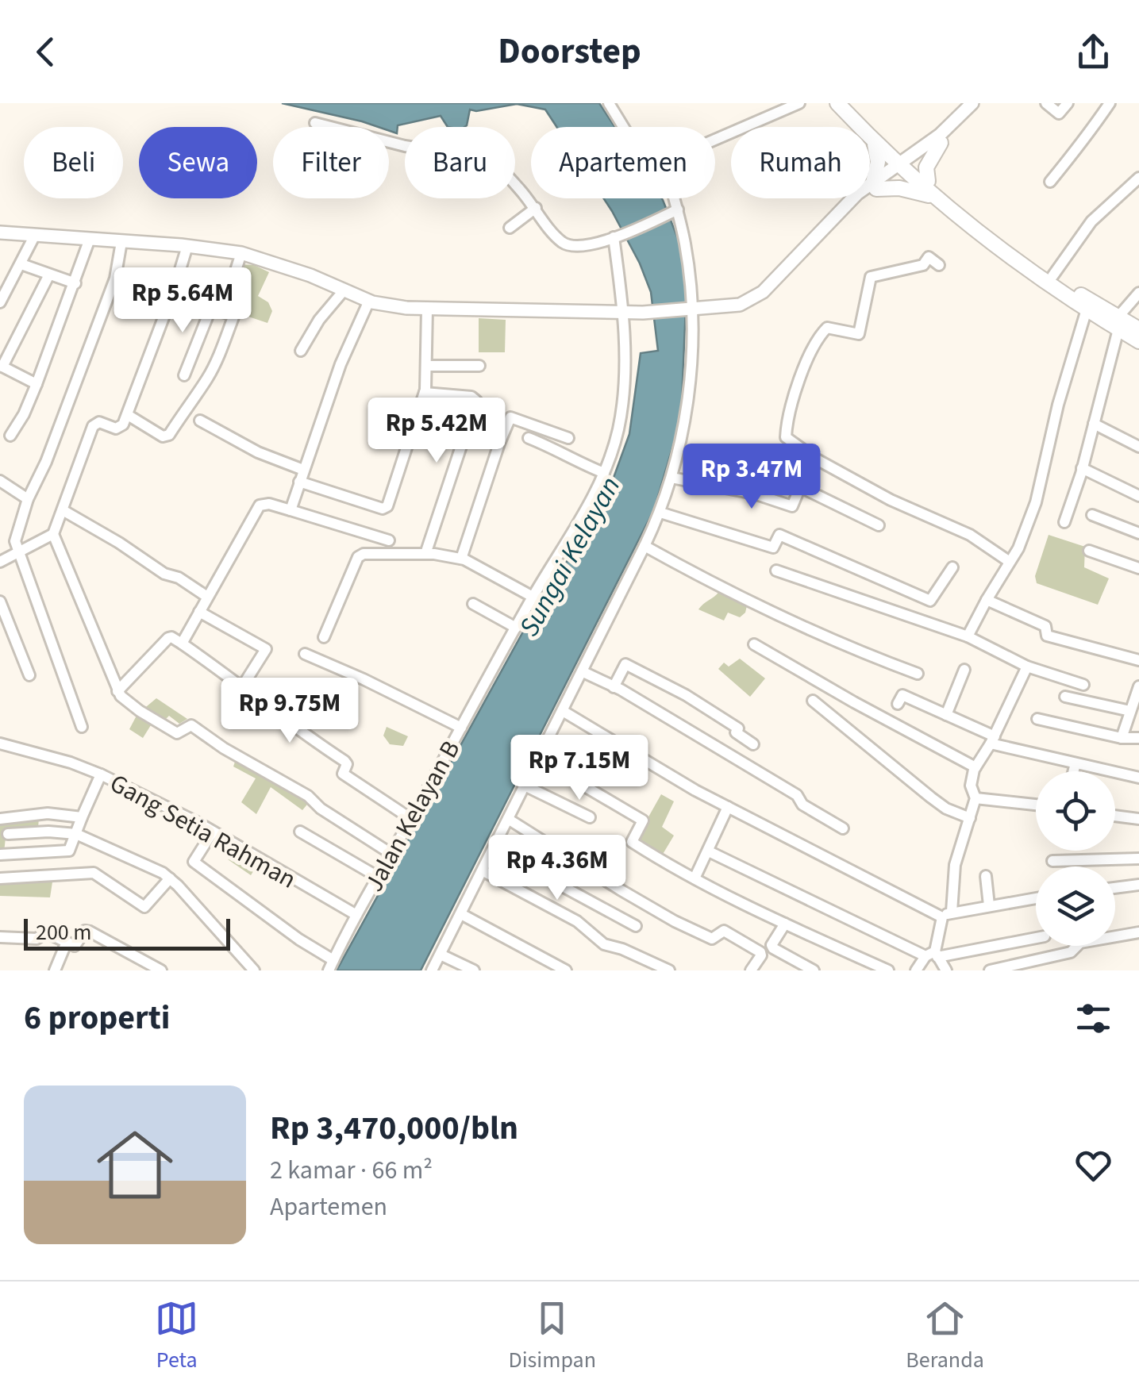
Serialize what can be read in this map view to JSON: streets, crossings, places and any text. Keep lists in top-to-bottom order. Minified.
{"streets":{"street":["Jalan Kelayan B","Gang Setia Rahman"]},"crossings":[["Jalan Kelayan B","Gang Setia Rahman"]],"water":["Sungai Kelayan"],"scale_bar":"200 m","page":{"header":"Doorstep","chip":["Beli","Sewa","Filter","Baru","Apartemen","Rumah"],"price":["Rp 5.64M","Rp 5.42M","Rp 3.47M","Rp 9.75M","Rp 7.15M","Rp 4.36M"],"scale":"200 m","heading":"6 properti","list":[{"name":"Rp 3,470,000/bln","note":"2 kamar · 66 m² · Apartemen"}],"tabs":["Peta","Disimpan","Beranda"]}}
